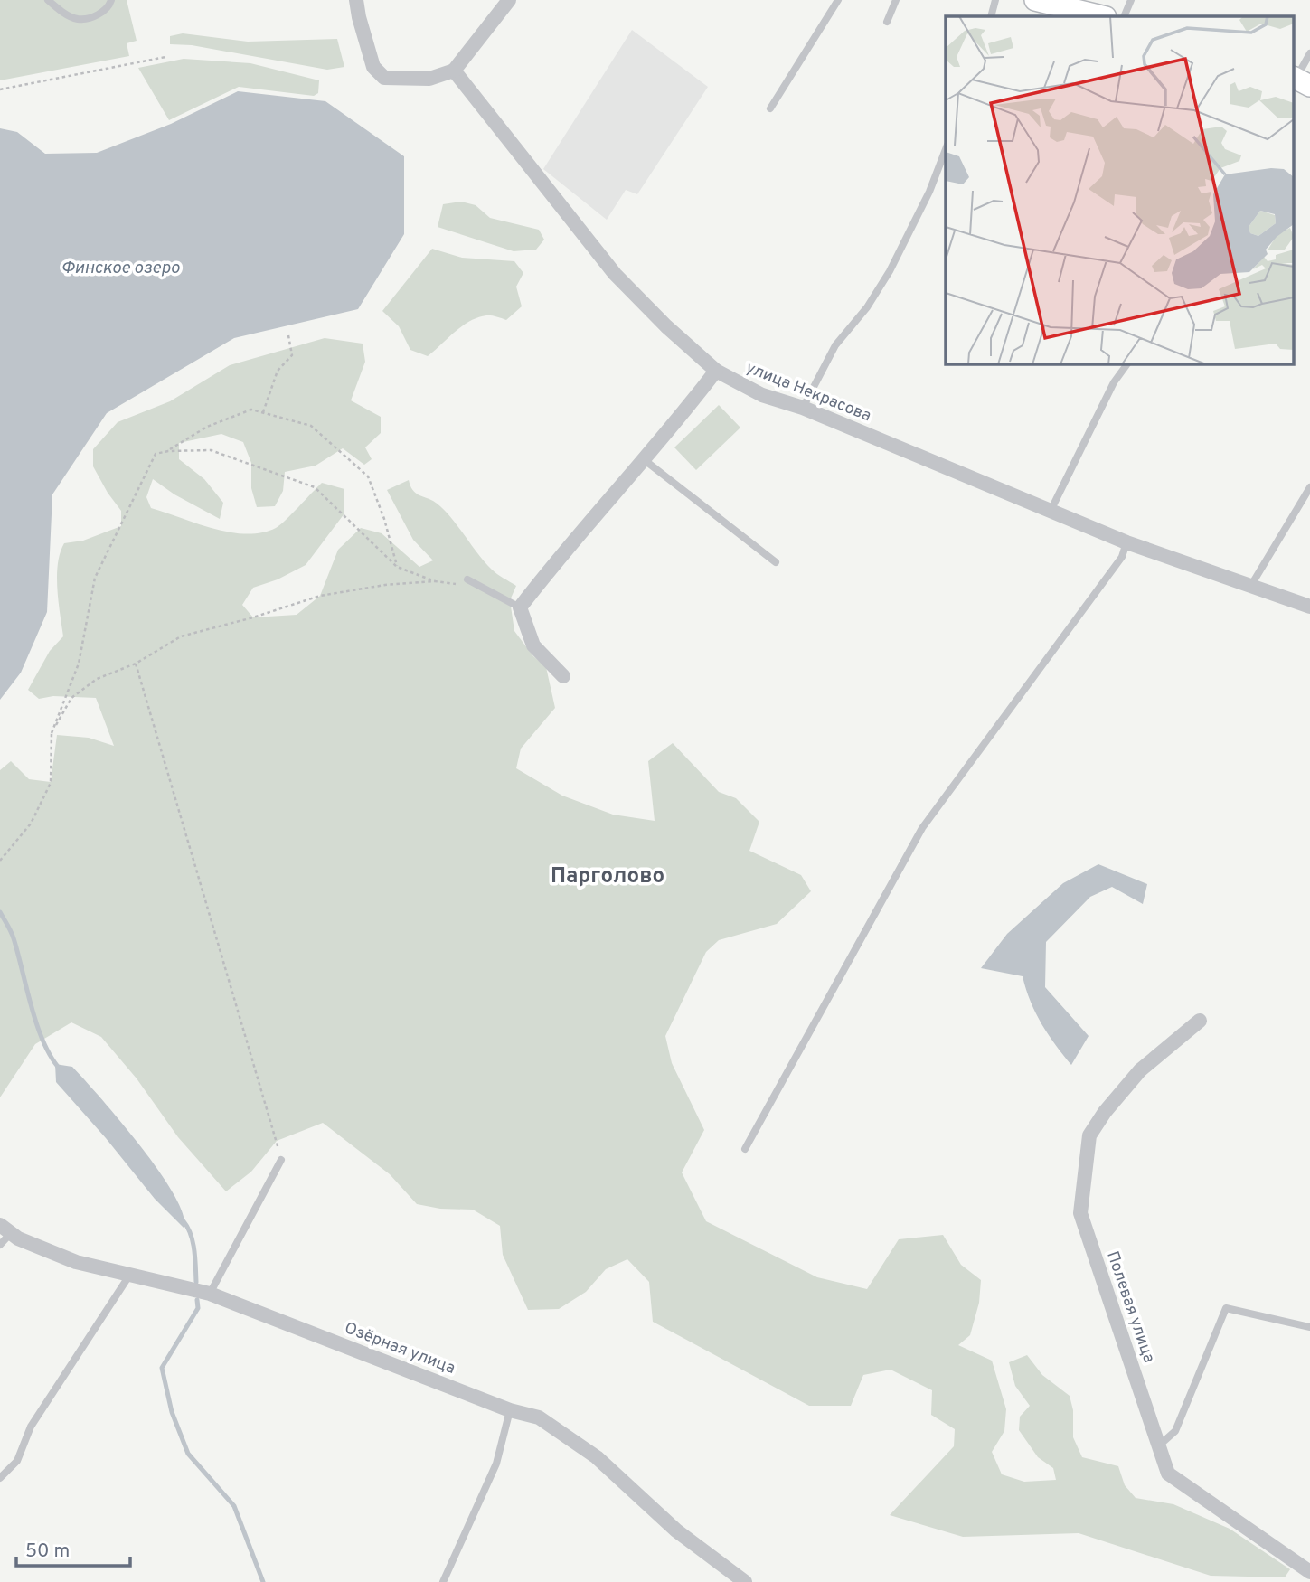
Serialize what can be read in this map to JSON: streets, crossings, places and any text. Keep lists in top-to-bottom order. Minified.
{"streets":{"street":["улица Некрасова","Полевая улица","Озёрная улица"]},"districts":["Парголово"],"water":["Финское озеро"],"scale_bar":"50 m"}
